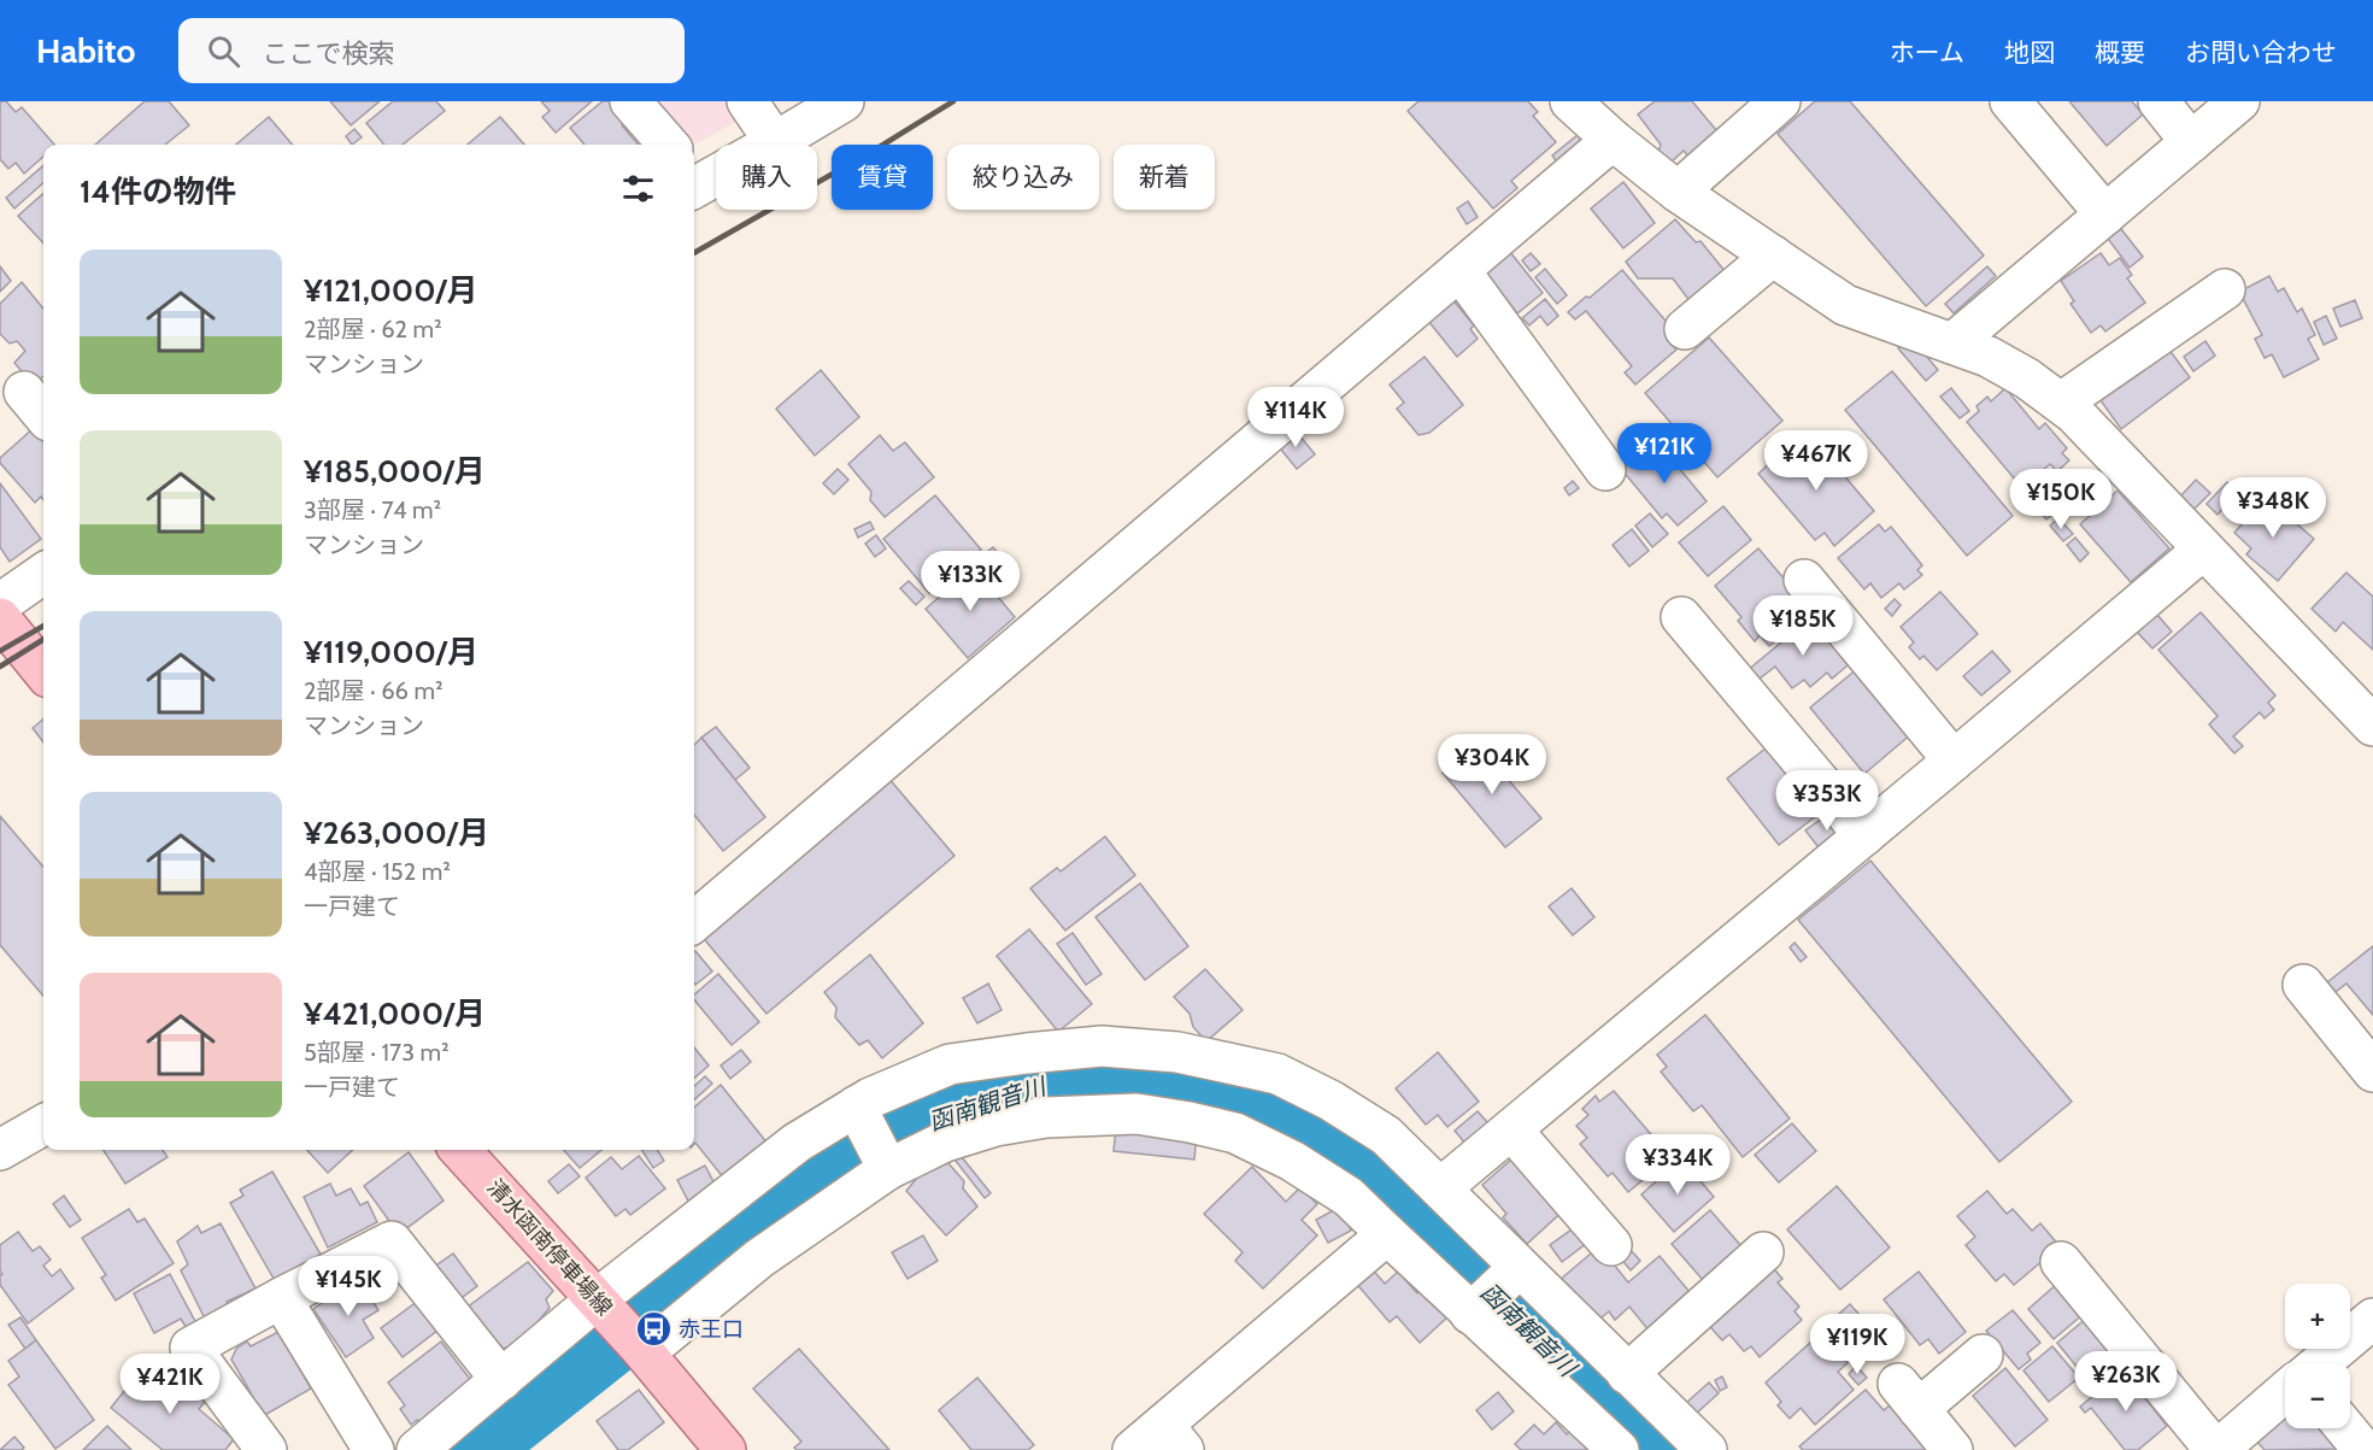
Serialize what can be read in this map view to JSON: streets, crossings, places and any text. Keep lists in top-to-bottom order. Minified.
{"streets":{"main road":["清水函南停車場線"]},"water":["函南観音川"],"places":{"bus stop":["赤王口"]},"page":{"header":"Habito","search":"ここで検索","nav":["ホーム","地図","概要","お問い合わせ"],"chip":["購入","賃貸","絞り込み","新着"],"heading":"14件の物件","list":[{"name":"¥121,000/月","note":"2部屋 · 62 m² · マンション"},{"name":"¥185,000/月","note":"3部屋 · 74 m² · マンション"},{"name":"¥119,000/月","note":"2部屋 · 66 m² · マンション"},{"name":"¥263,000/月","note":"4部屋 · 152 m² · 一戸建て"},{"name":"¥421,000/月","note":"5部屋 · 173 m² · 一戸建て"}],"price":["¥114K","¥121K","¥467K","¥150K","¥348K","¥133K","¥185K","¥304K","¥353K","¥334K","¥145K","¥119K","¥263K","¥421K"],"map_buttons":["+","−"]}}
